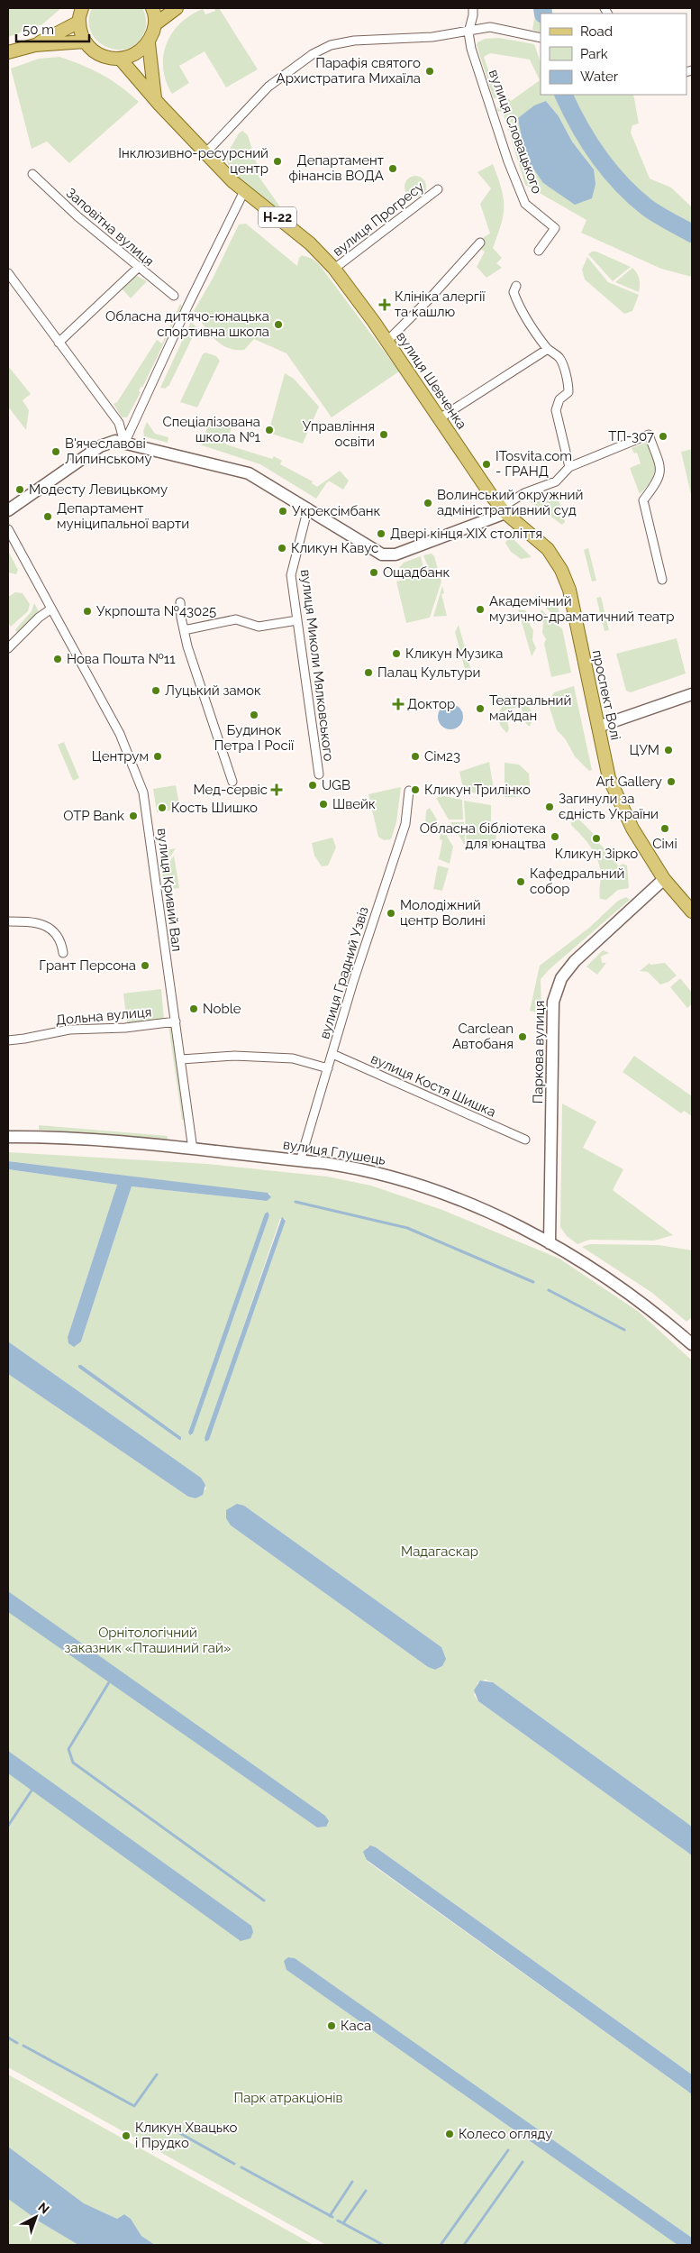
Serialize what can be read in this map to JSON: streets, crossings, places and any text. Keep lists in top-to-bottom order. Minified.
{"streets":{"main road":["Н-22","вулиця Шевченка","проспект Волі","Паркова вулиця","вулиця Глушець"],"street":["вулиця Словацького","вулиця Прогресу","Заповітна вулиця","вулиця Миколи Мялковського","вулиця Кривий Вал","вулиця Градний Узвіз","Дольна вулиця","вулиця Костя Шишка"]},"crossings":[["вулиця Прогресу","вулиця Шевченка"],["вулиця Шевченка","проспект Волі"],["проспект Волі","Паркова вулиця"],["вулиця Кривий Вал","Дольна вулиця"],["вулиця Кривий Вал","вулиця Глушець"],["вулиця Градний Узвіз","вулиця Костя Шишка"],["вулиця Градний Узвіз","вулиця Глушець"],["Паркова вулиця","вулиця Глушець"]],"parks":["Мадагаскар","Орнітологічний заказник «Пташиний гай»","Парк атракціонів"],"places":{"other":["Парафія святого Архистратига Михаїла","Інклюзивно-ресурсний центр","Департамент фінансів ВОДА","Обласна дитячо-юнацька спортивна школа","Спеціалізована школа №1","Управління освіти","ТП-307","В'ячеславові Липинському","ITosvita.com - ГРАНД","Модесту Левицькому","Волинський окружний адміністративний суд","Укрексімбанк","Департамент муніципальної варти","Двері кінця ХІХ століття","Кликун Кавус","Ощадбанк","Академічний музично-драматичний театр","Укрпошта №43025","Кликун Музика","Нова Пошта №11","Палац Культури","Луцький замок","Театральний майдан","Будинок Петра І Росії","ЦУМ","Центрум","Сім23","Art Gallery","UGB","Кликун Трилінко","Швейк","Загинули за єдність України","Кость Шишко","OTP Bank","Сімі","Обласна бібліотека для юнацтва","Кликун Зірко","Кафедральний собор","Молодіжний центр Волині","Грант Персона","Noble","Carclean Автобаня","Каса","Колесо огляду","Кликун Хвацько і Прудко"],"health":["Клініка алергії та кашлю","Доктор","Мед-сервіс"]},"legend":["Road","Park","Water"],"scale_bar":"50 m","north":"top right"}
